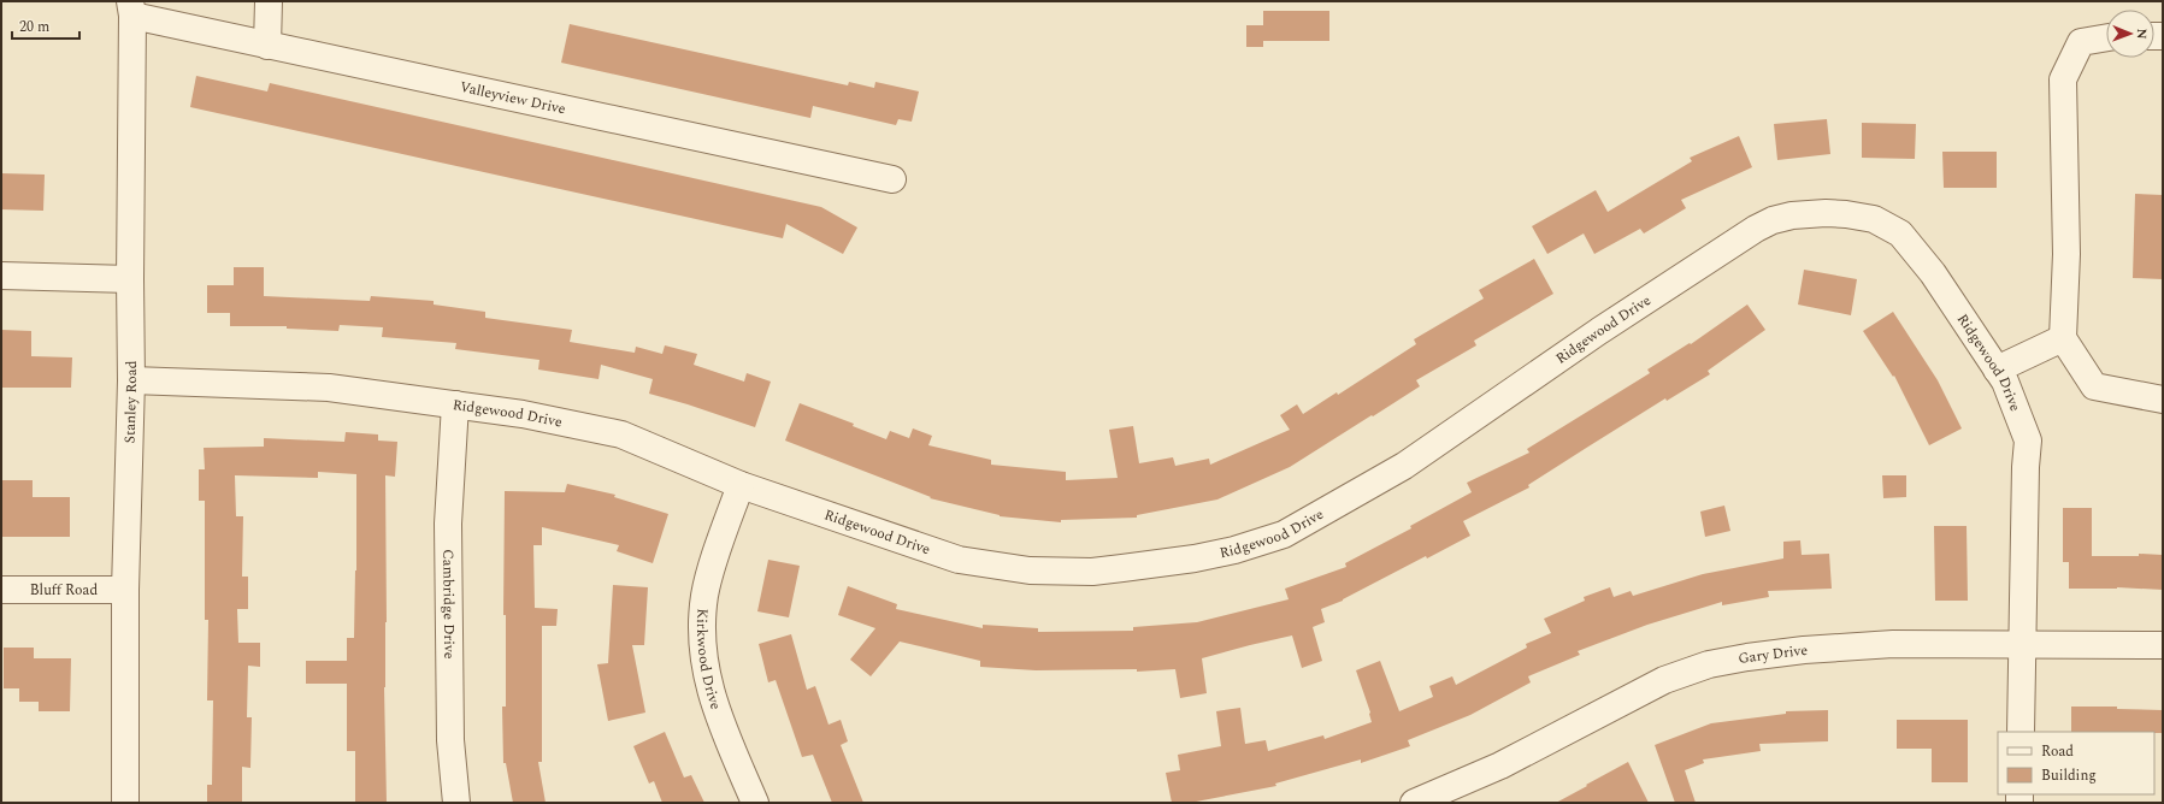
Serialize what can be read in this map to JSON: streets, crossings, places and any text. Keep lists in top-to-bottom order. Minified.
{"streets":{"street":["Valleyview Drive","Ridgewood Drive","Stanley Road","Bluff Road","Cambridge Drive","Gary Drive","Kirkwood Drive"]},"crossings":[["Valleyview Drive","Stanley Road"],["Ridgewood Drive","Stanley Road"],["Ridgewood Drive","Cambridge Drive"],["Ridgewood Drive","Gary Drive"],["Ridgewood Drive","Kirkwood Drive"],["Stanley Road","Bluff Road"]],"legend":["Road","Building"],"scale_bar":"20 m","north":"right"}
